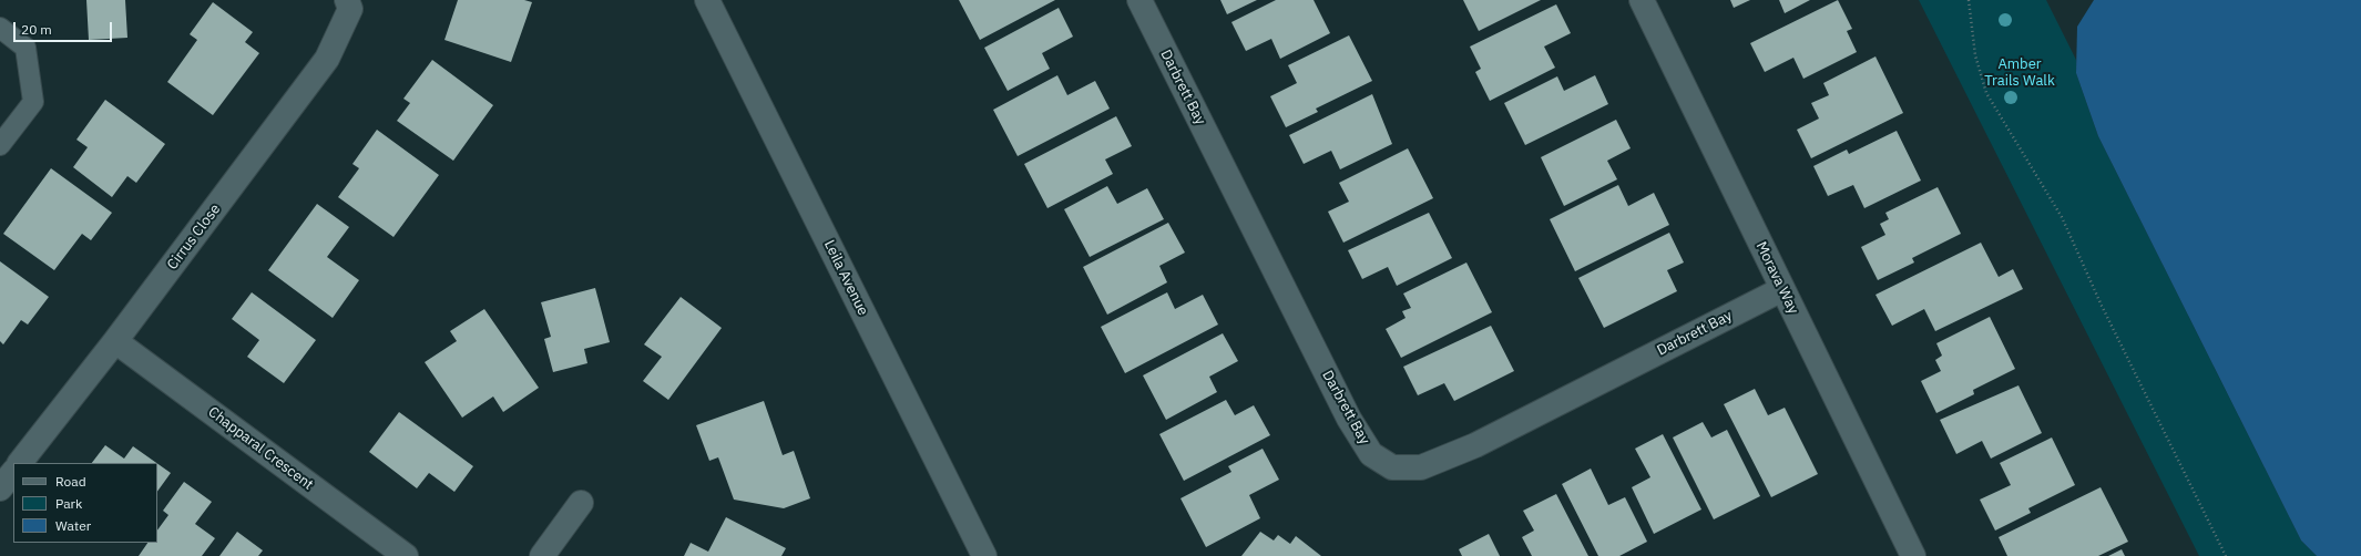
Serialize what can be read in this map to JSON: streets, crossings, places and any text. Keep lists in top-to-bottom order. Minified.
{"streets":{"street":["Darbrett Bay","Cirrus Close","Leila Avenue","Morava Way","Chapparal Crescent"]},"crossings":[["Darbrett Bay","Morava Way"],["Cirrus Close","Chapparal Crescent"]],"parks":["Amber Trails Walk"],"legend":["Road","Park","Water"],"scale_bar":"20 m"}
